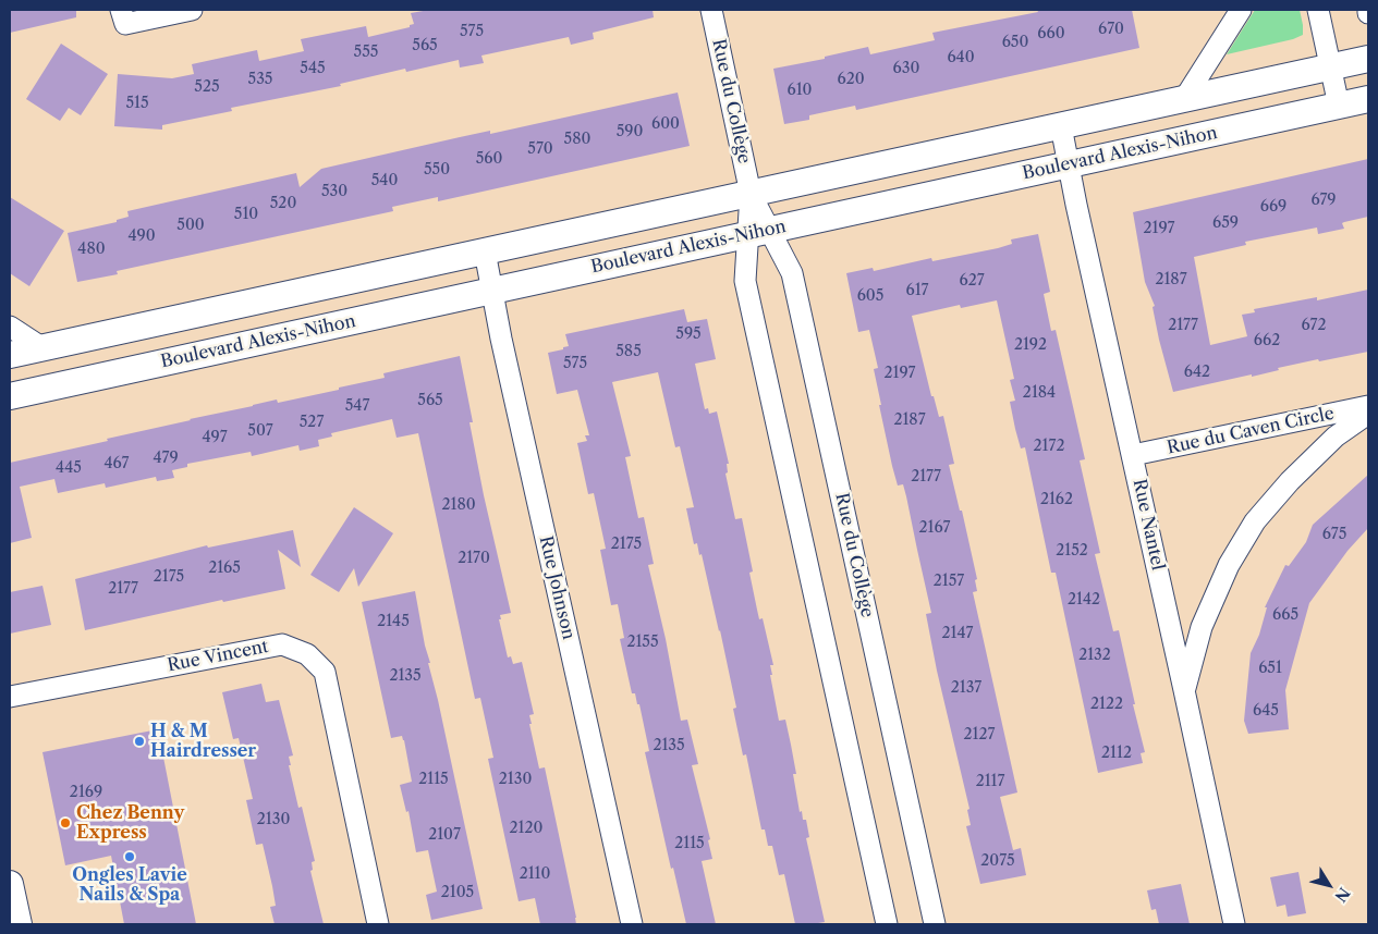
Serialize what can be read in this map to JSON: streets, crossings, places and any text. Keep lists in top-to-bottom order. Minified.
{"streets":{"street":["Rue du Collège","Boulevard Alexis-Nihon","Rue du Caven Circle","Rue Nantel","Rue Johnson","Rue Vincent"]},"crossings":[["Rue du Collège","Boulevard Alexis-Nihon"],["Boulevard Alexis-Nihon","Rue Nantel"],["Boulevard Alexis-Nihon","Rue Johnson"],["Rue du Caven Circle","Rue Nantel"]],"places":["H & M Hairdresser","Chez Benny Express","Ongles Lavie Nails & Spa"],"house_numbers":["670","575","660","650","565","555","640","545","630","535","620","525","610","515","600","590","580","570","560","550","540","530","679","520","669","510","659","500","2197","490","480","2187","627","617","605","2177","672","595","662","2192","585","575","642","2197","2184","565","547","2187","527","507","497","2172","479","467","445","2177","2162","2180","2167","675","2175","2152","2170","2165","2175","2157","2177","2142","665","2145","2147","2155","2132","651","2135","2137","2122","645","2127","2135","2112","2115","2130","2117","2169","2130","2120","2107","2115","2075","2110","2105"],"north":"bottom right"}
